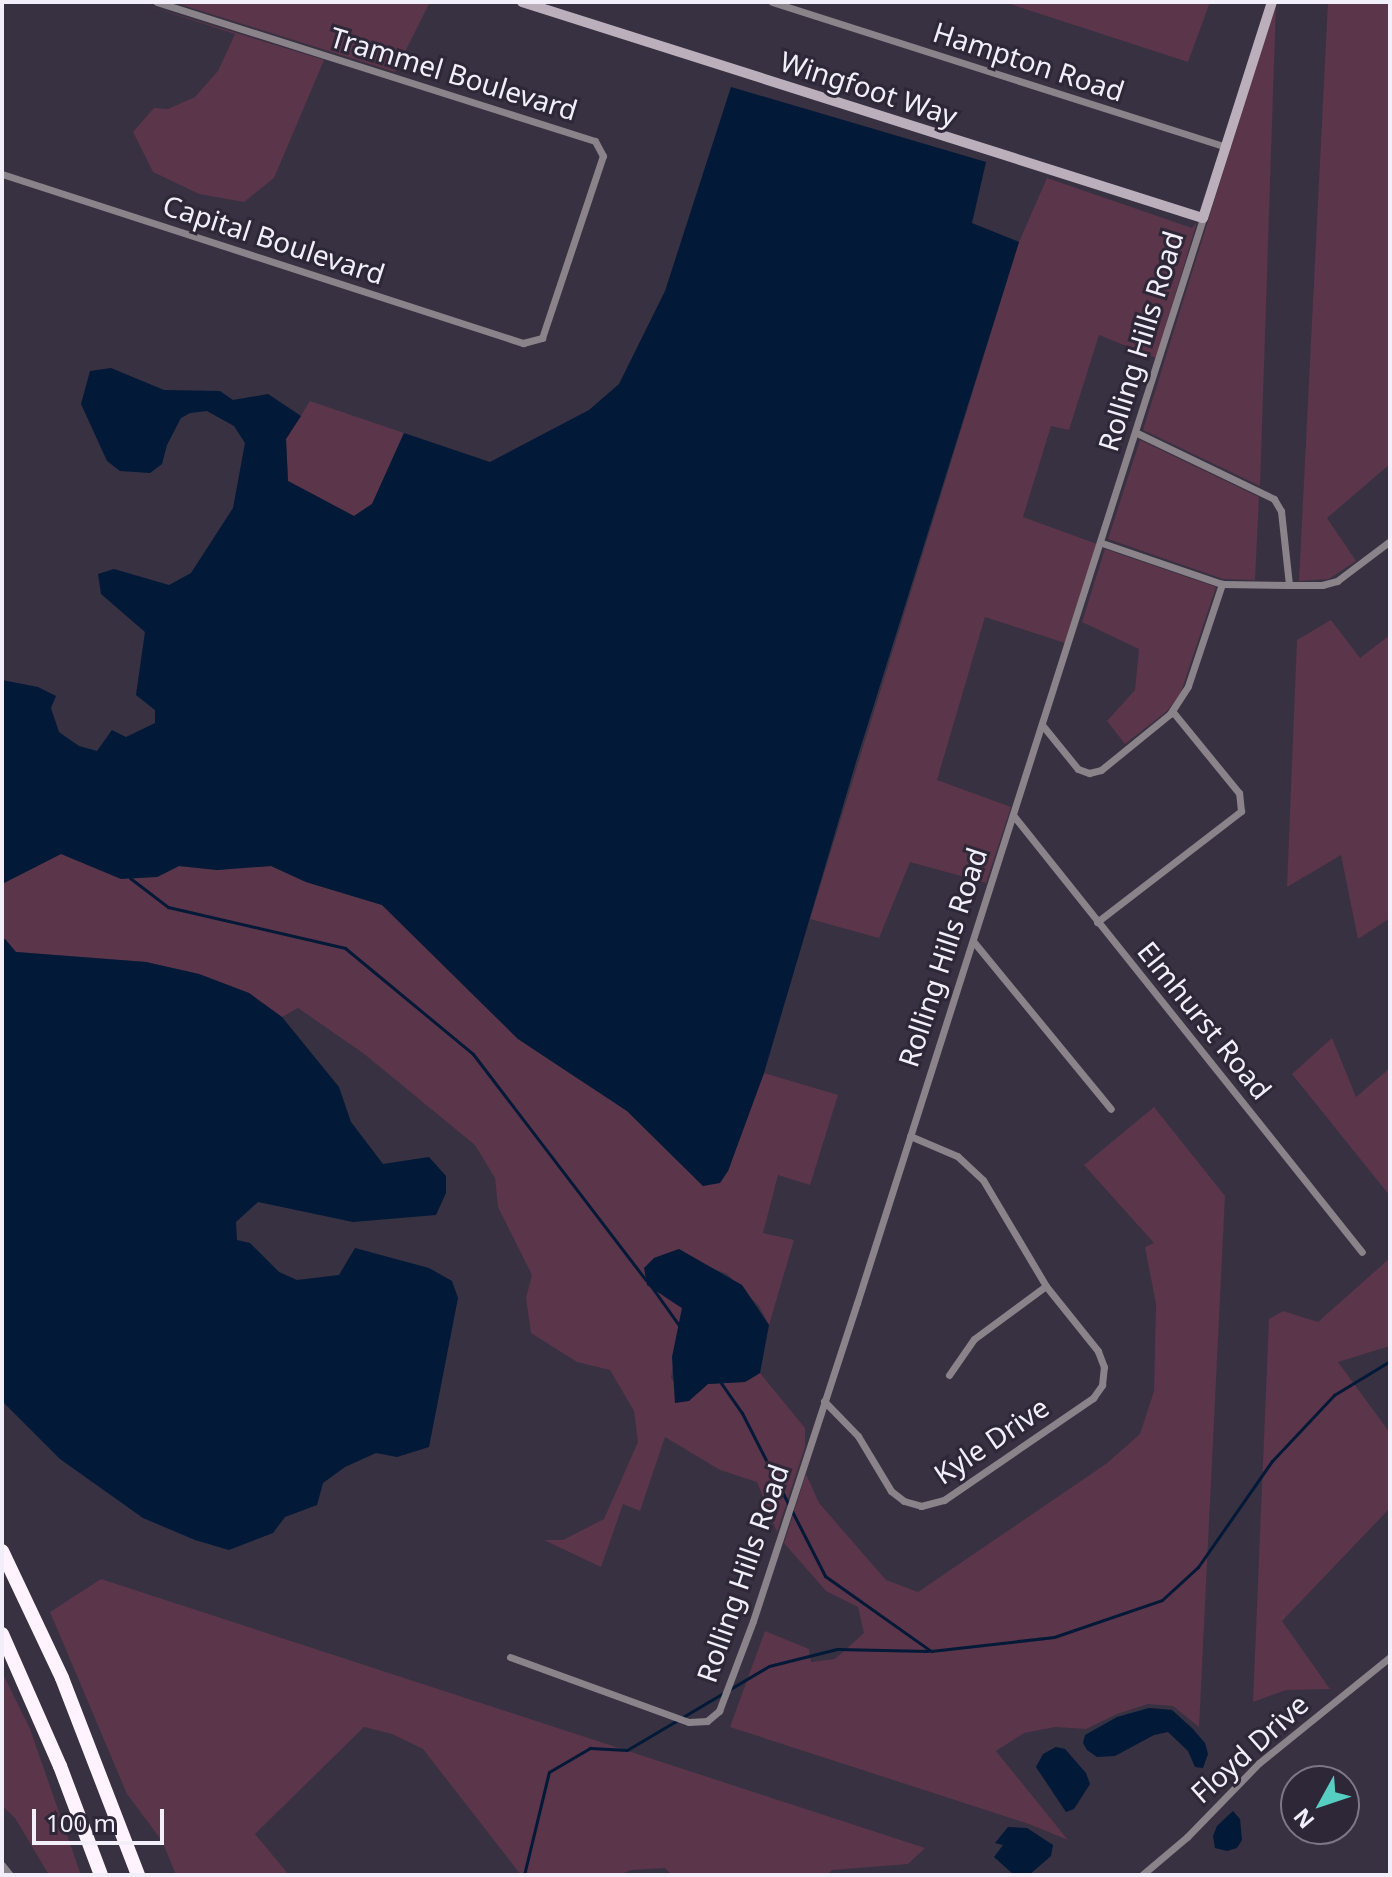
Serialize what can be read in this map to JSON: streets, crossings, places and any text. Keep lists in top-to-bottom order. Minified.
{"streets":{"street":["Hampton Road","Trammel Boulevard","Wingfoot Way","Capital Boulevard","Rolling Hills Road","Elmhurst Road","Kyle Drive","Floyd Drive"]},"crossings":[["Hampton Road","Rolling Hills Road"],["Trammel Boulevard","Capital Boulevard"],["Wingfoot Way","Rolling Hills Road"],["Rolling Hills Road","Elmhurst Road"],["Rolling Hills Road","Kyle Drive"]],"scale_bar":"100 m","north":"bottom left"}
